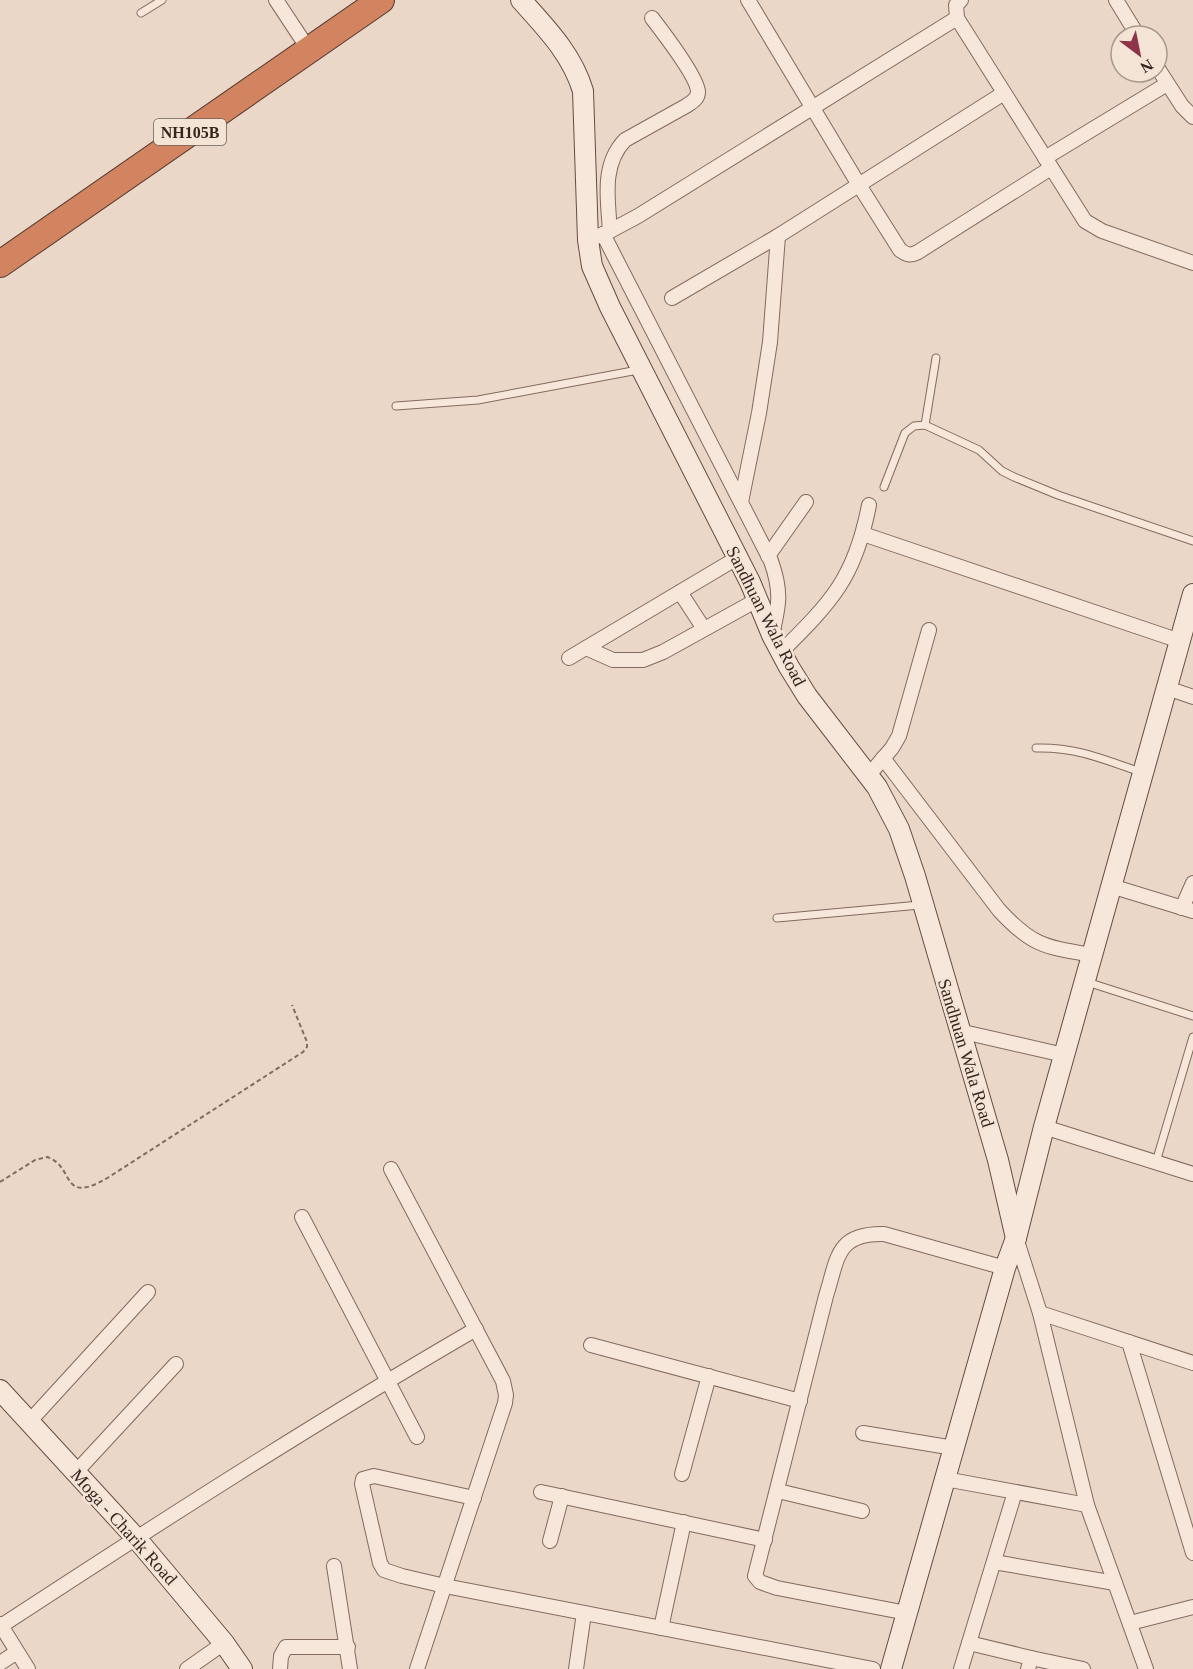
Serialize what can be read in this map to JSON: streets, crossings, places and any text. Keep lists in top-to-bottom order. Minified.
{"streets":{"highway":["NH105B"],"street":["Sandhuan Wala Road","Moga - Charik Road"]},"north":"bottom right"}
